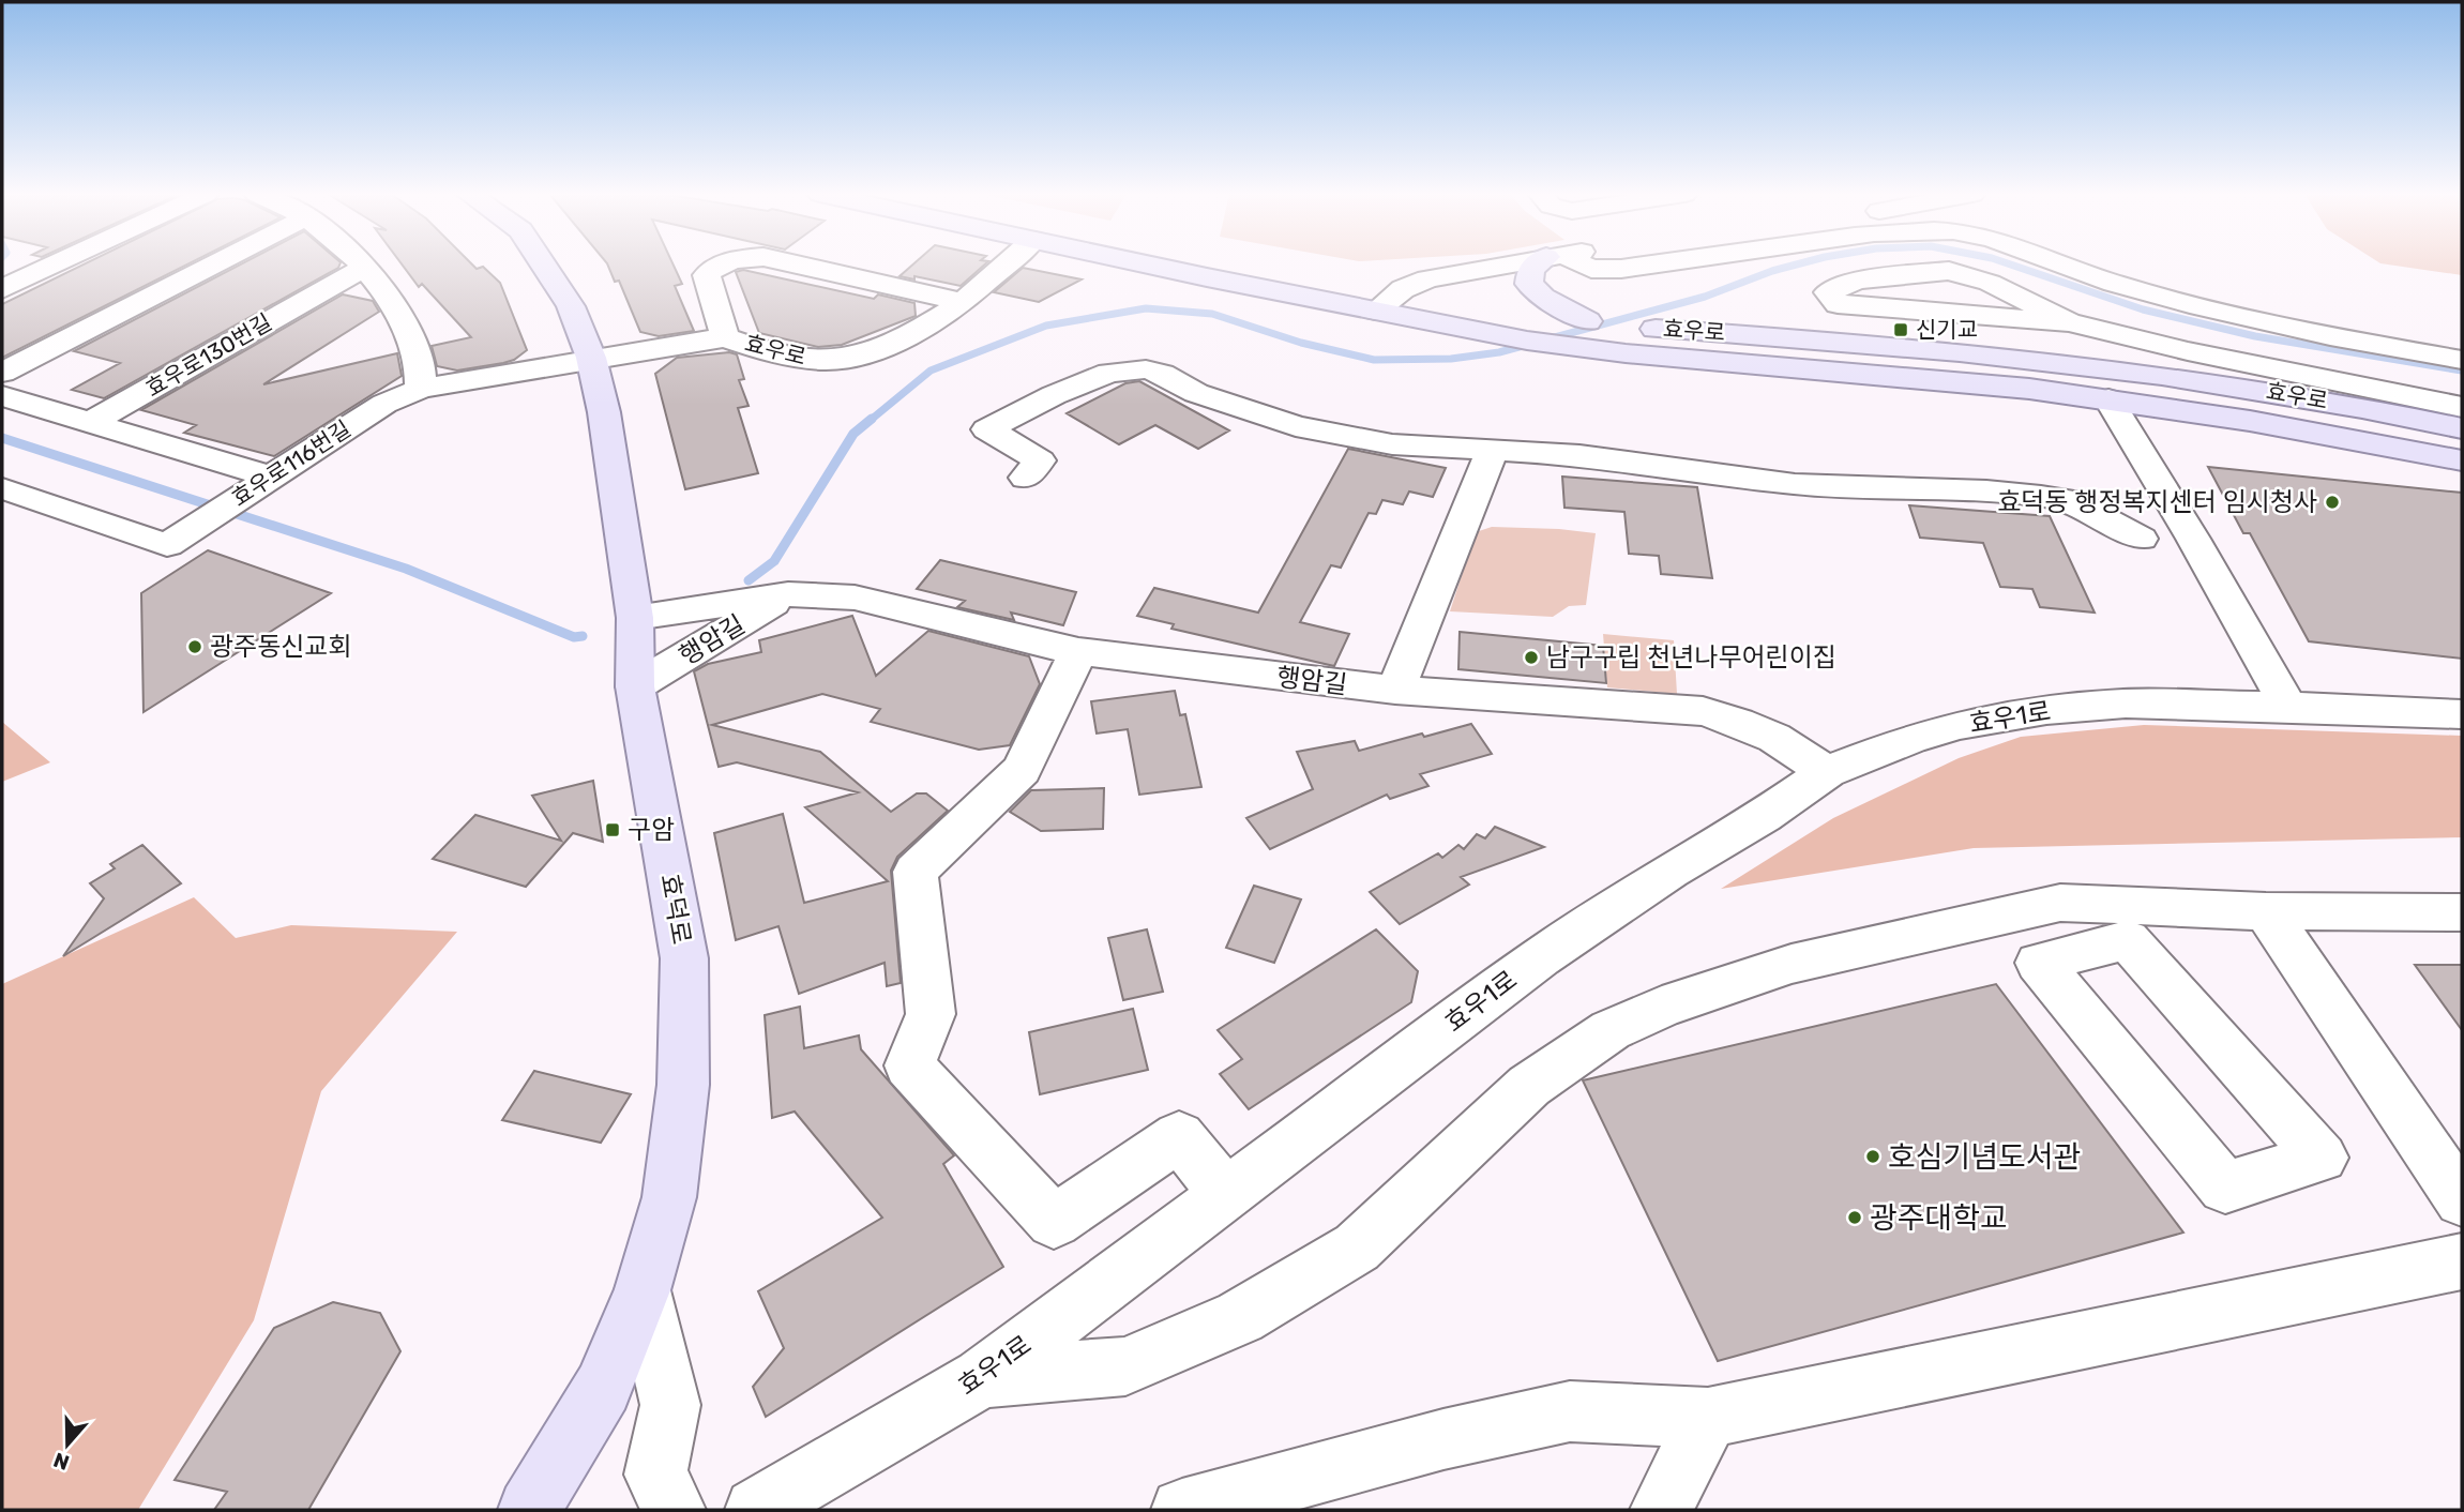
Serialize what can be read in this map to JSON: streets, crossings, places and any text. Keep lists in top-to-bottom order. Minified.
{"streets":{"main road":["효우로","효덕로"],"street":["효우로130번길","효우로116번길","행암길","효우1로"]},"crossings":[["효우로","효우로116번길"],["효우로130번길","효우로116번길"],["효우로116번길","효덕로"],["행암길","효우1로"],["행암길","효덕로"]],"places":{"transit":["신기교","구암"],"other":["효덕동 행정복지센터 임시청사","광주동신교회","남구구립 천년나무어린이집","호심기념도서관","광주대학교"]},"north":"bottom"}
